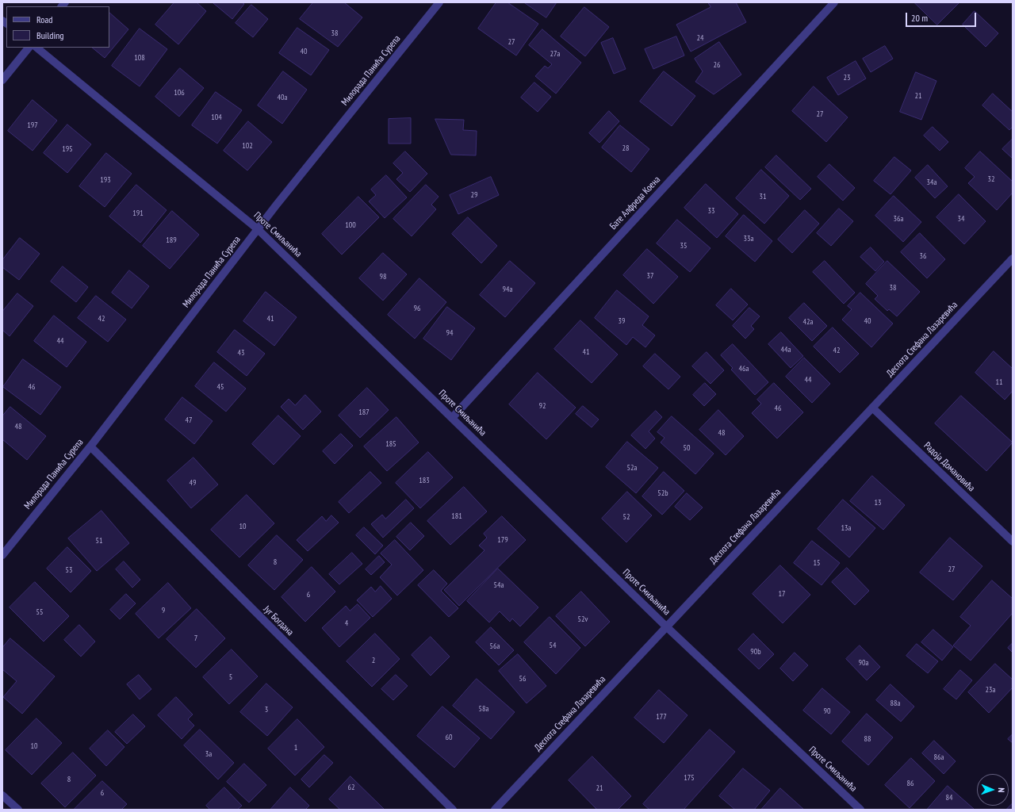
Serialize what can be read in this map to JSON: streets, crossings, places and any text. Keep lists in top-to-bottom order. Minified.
{"streets":{"street":["Милорада Панића Сурепа","Бате Алфреда Коена","Проте Смиљанића","Деспота Стефана Лазаревића","Радоја Домановића","Југ Богдана"]},"crossings":[["Милорада Панића Сурепа","Проте Смиљанића"],["Милорада Панића Сурепа","Југ Богдана"],["Бате Алфреда Коена","Проте Смиљанића"],["Проте Смиљанића","Деспота Стефана Лазаревића"],["Деспота Стефана Лазаревића","Радоја Домановића"]],"house_numbers":["38","24","27","40","27a","108","26","23","106","21","40a","27","104","197","102","28","195","32","193","34a","29","31","33","191","36a","34","100","33a","189","35","36","37","98","38","94a","96","42","41","39","40","42a","94","44","44a","42","41","43","46a","44","11","46","45","92","46","187","47","48","48","185","50","52a","183","49","52b","13","181","52","10","13a","179","51","8","15","27","53","54a","17","6","9","55","52v","4","7","54","56a","90b","2","90a","5","56","23a","88a","58a","3","90","177","60","88","10","1","3a","86a","175","8","86","62","21","6","84"],"legend":["Road","Building"],"scale_bar":"20 m","north":"right"}
